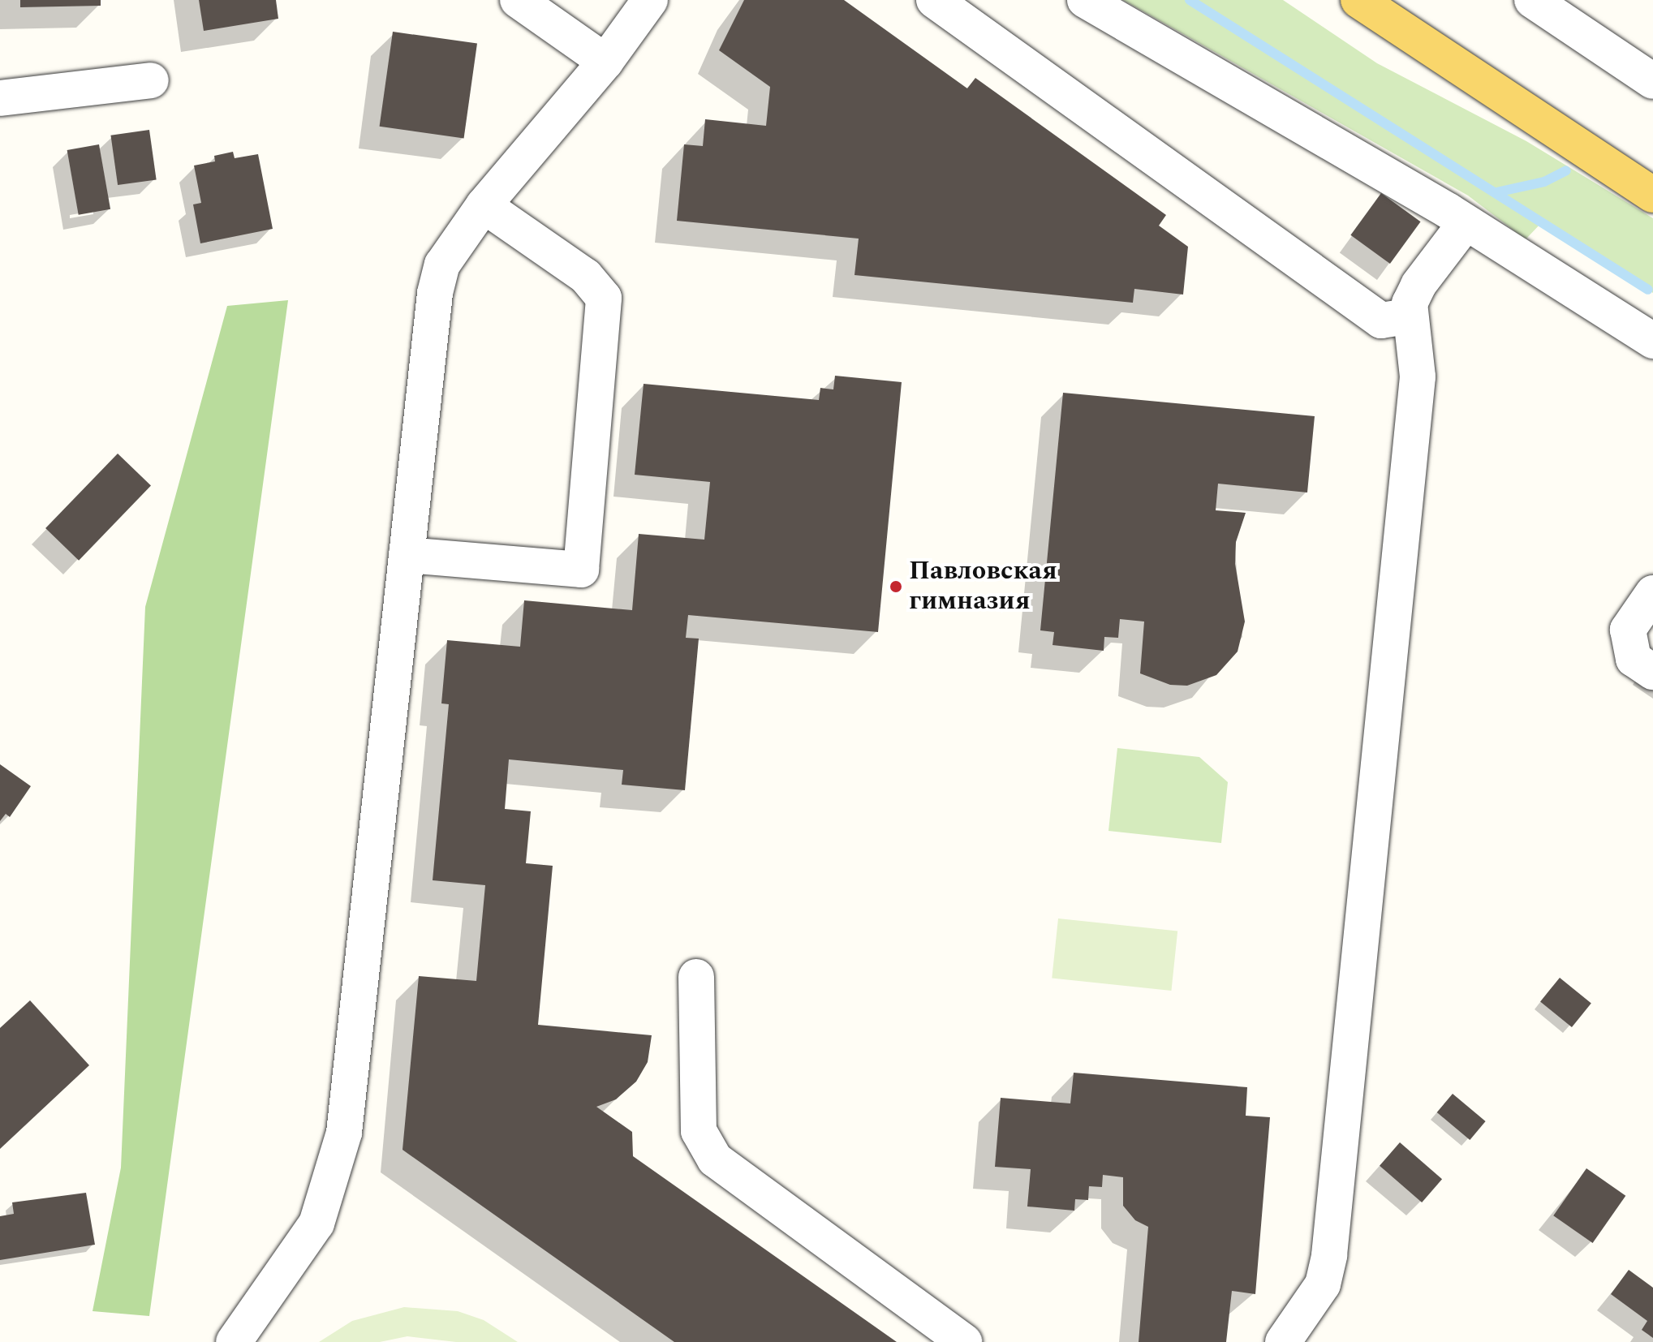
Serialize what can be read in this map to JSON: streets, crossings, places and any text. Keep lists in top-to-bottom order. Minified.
{"places":["Павловская гимназия"]}
